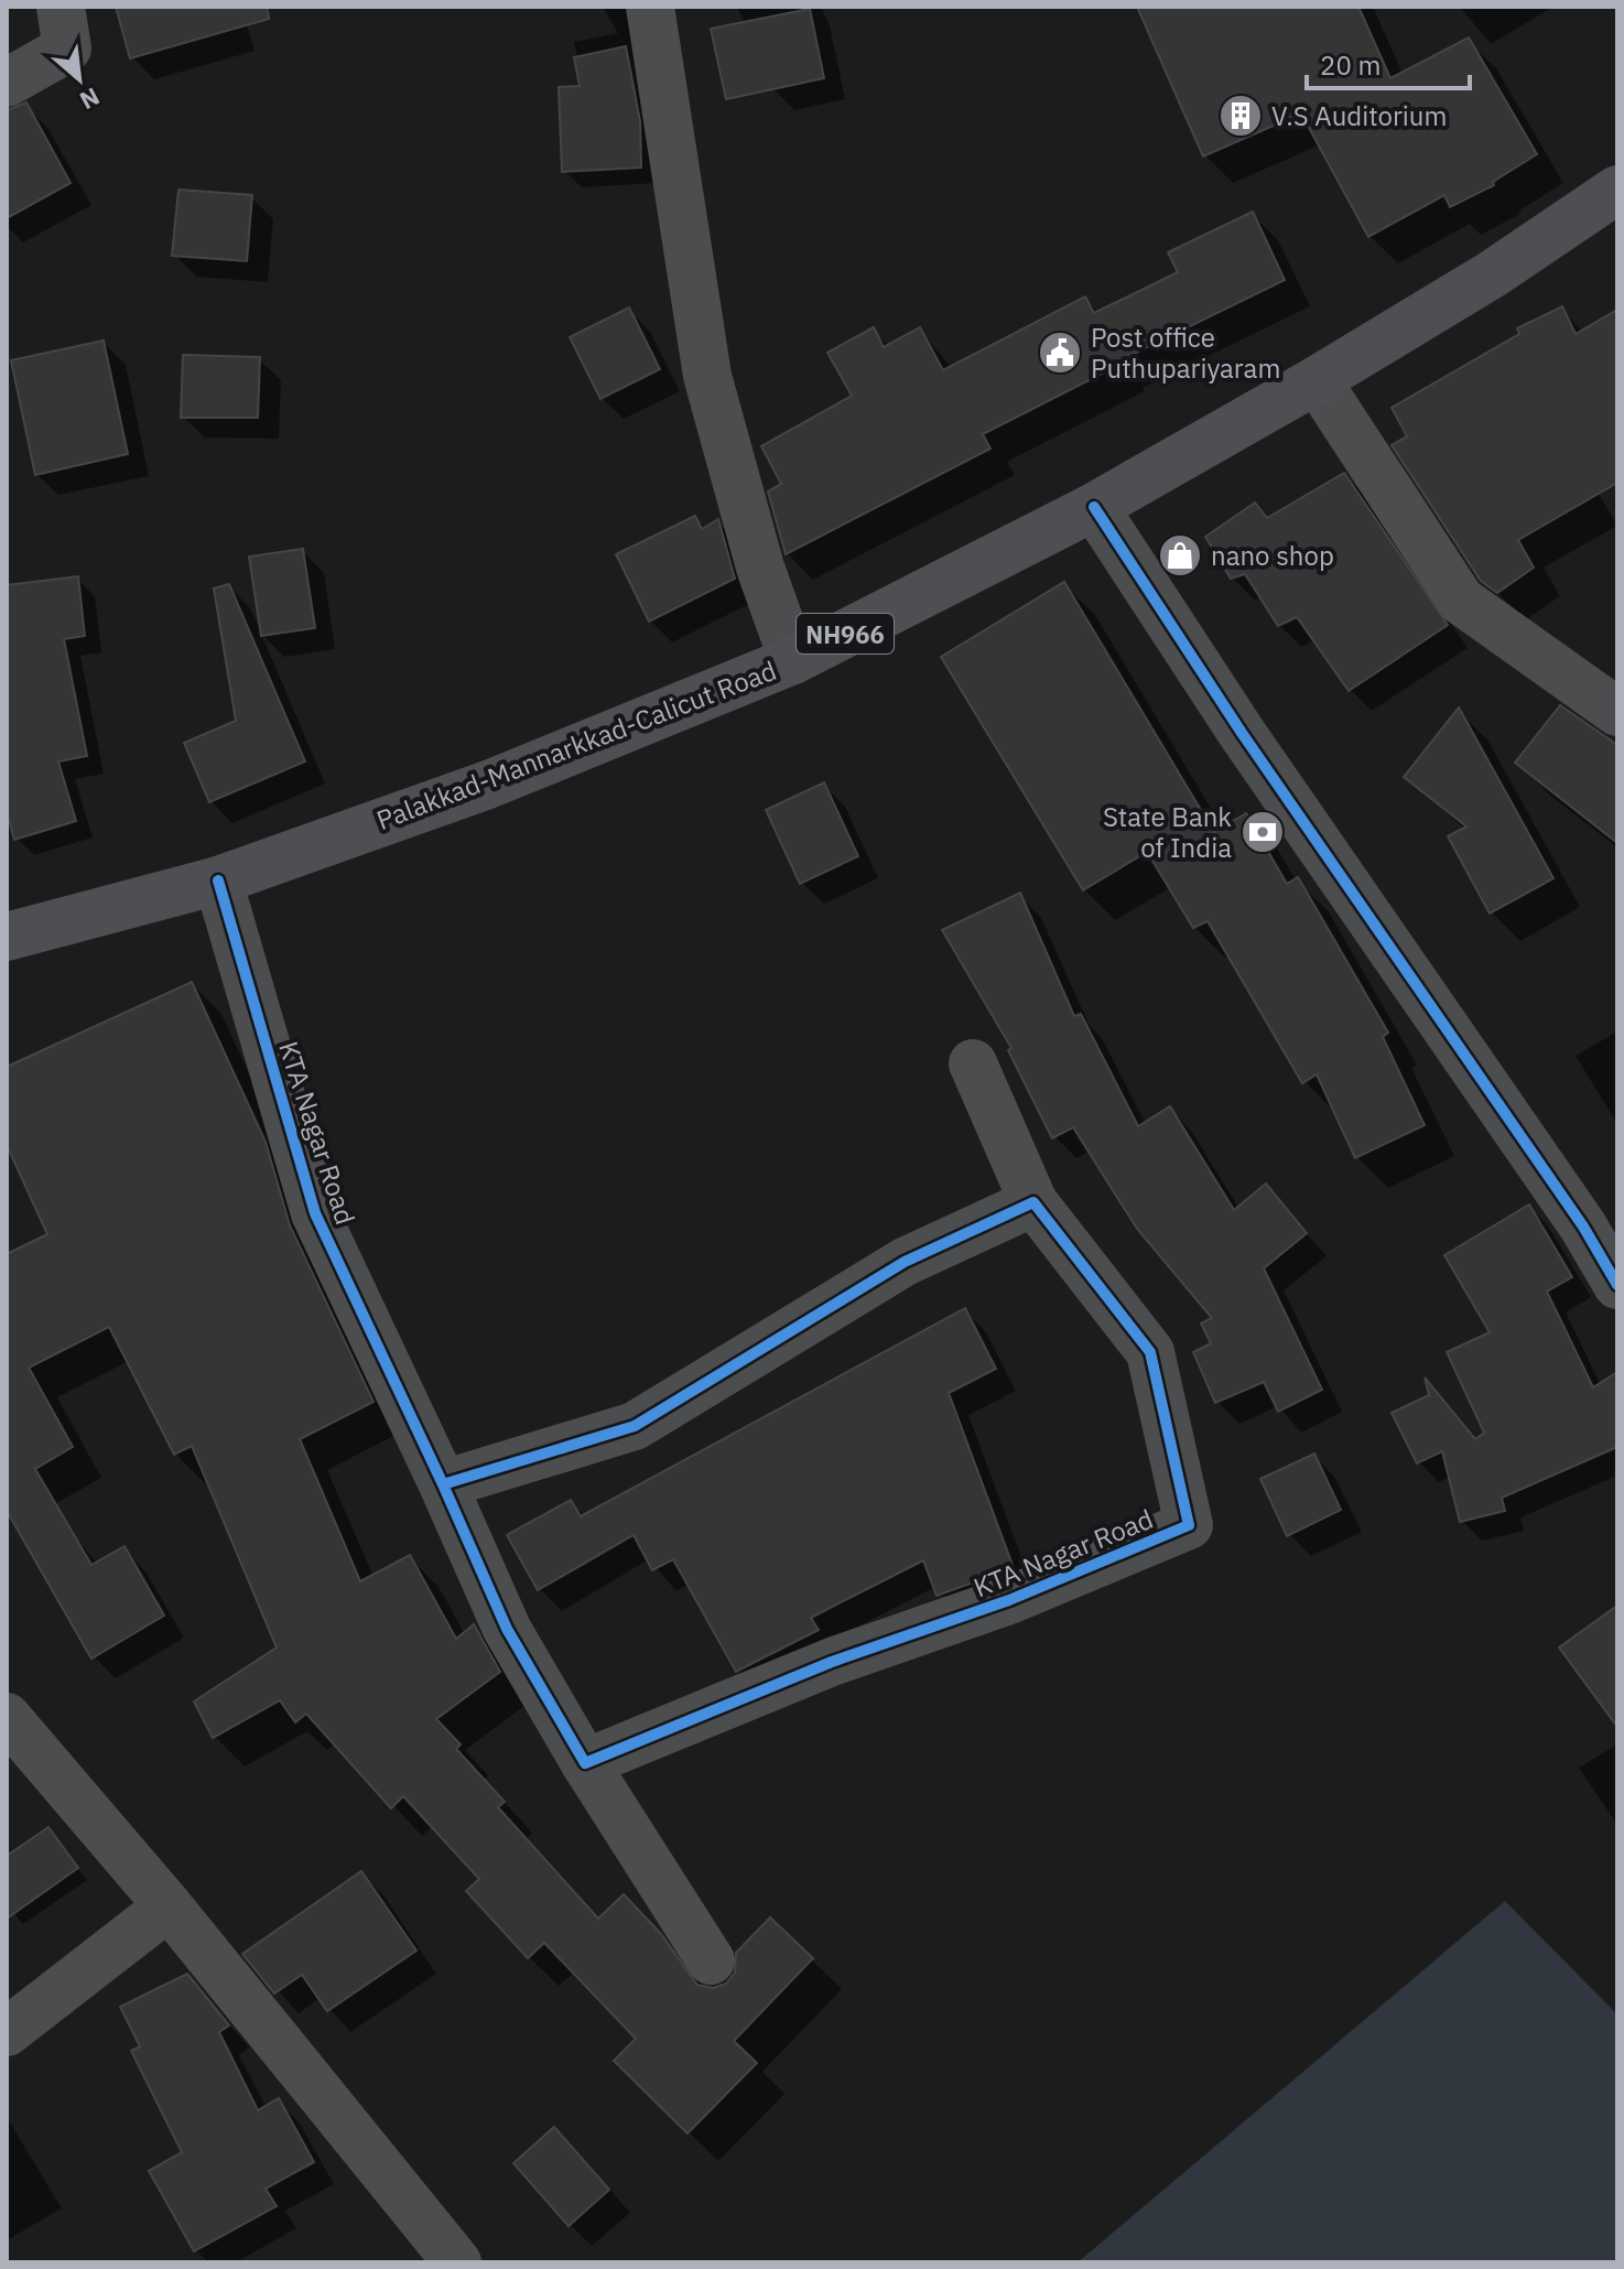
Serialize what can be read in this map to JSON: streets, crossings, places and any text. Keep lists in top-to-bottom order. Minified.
{"streets":{"highway":["NH966","Palakkad-Mannarkkad-Calicut Road"],"street":["KTA Nagar Road"]},"crossings":[["Palakkad-Mannarkkad-Calicut Road","KTA Nagar Road"]],"places":{"building":["V.S Auditorium"],"public building":["Post office Puthupariyaram"],"shop":["nano shop"],"bank":["State Bank of India"]},"scale_bar":"20 m","north":"bottom right"}
